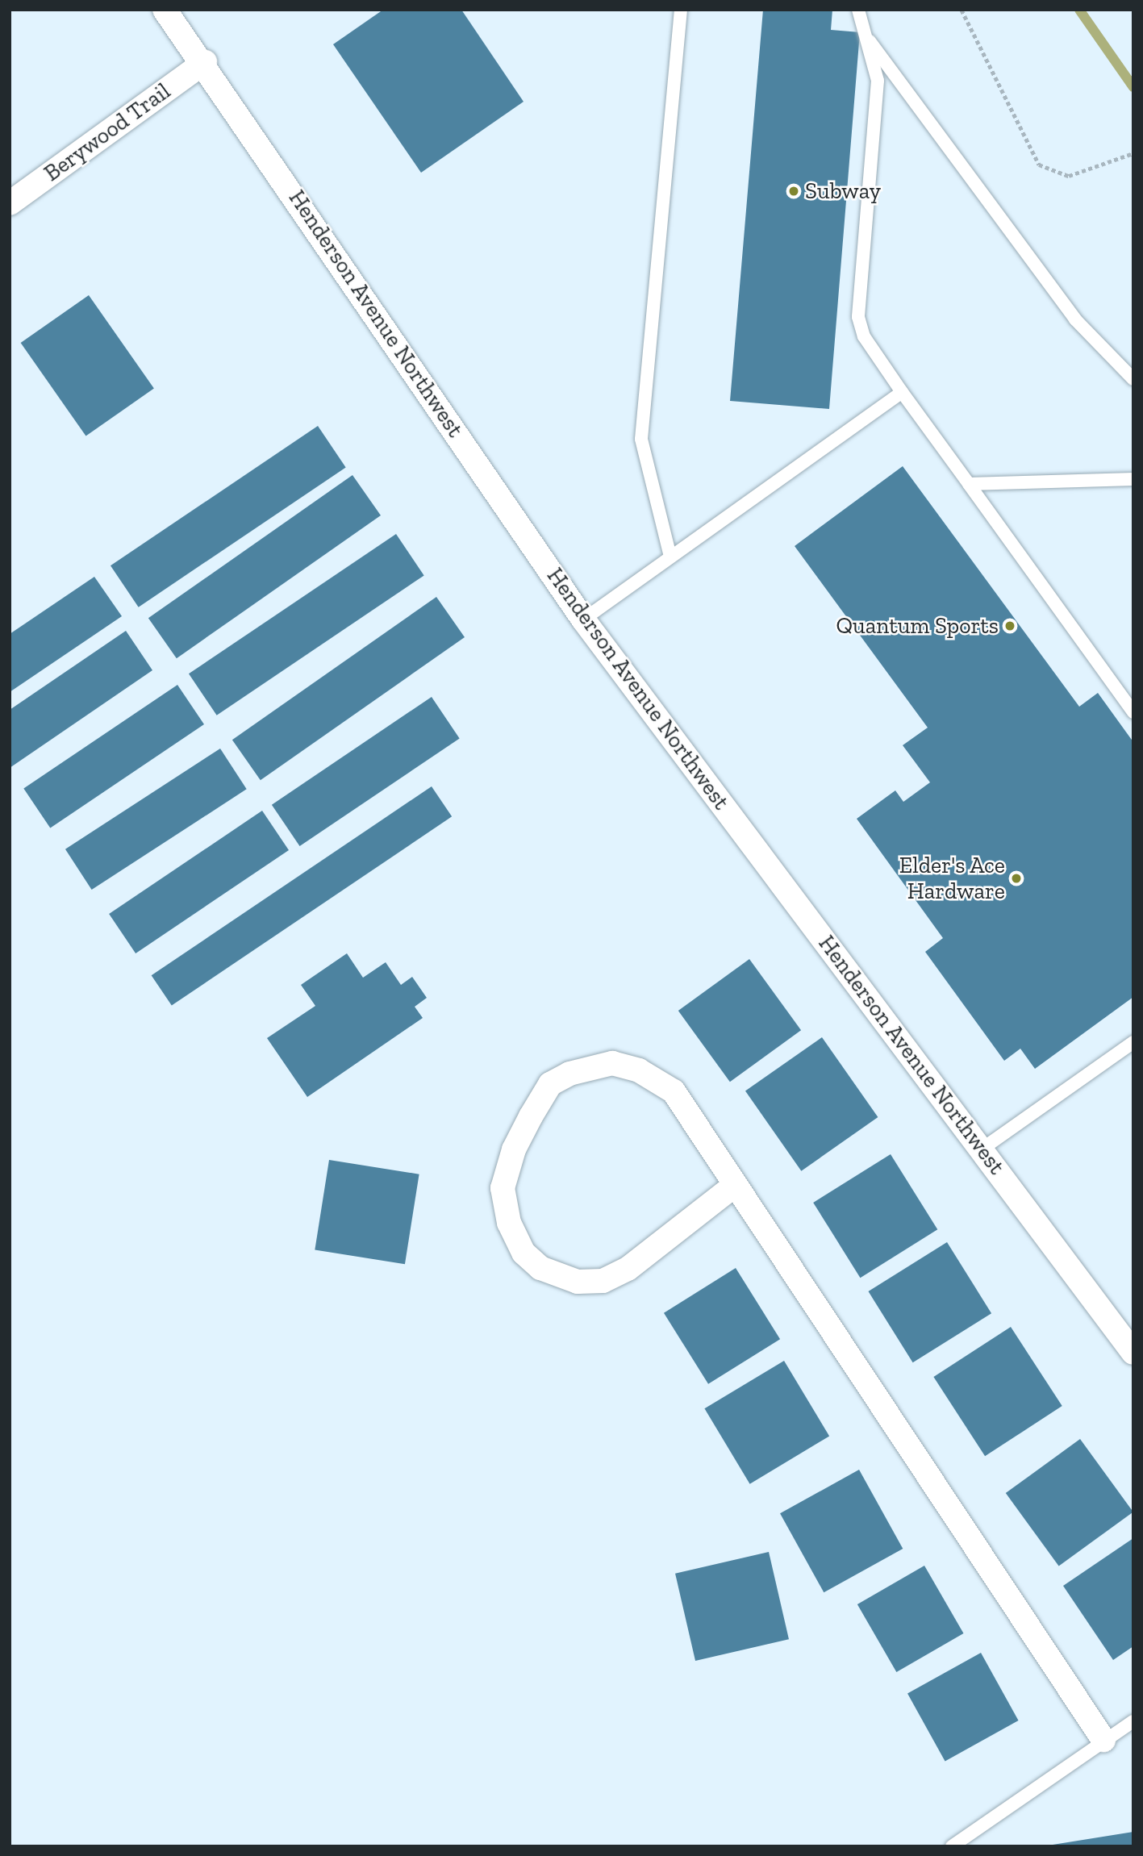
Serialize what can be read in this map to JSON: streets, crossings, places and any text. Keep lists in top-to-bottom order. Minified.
{"streets":{"street":["Berywood Trail","Henderson Avenue Northwest"]},"crossings":[["Berywood Trail","Henderson Avenue Northwest"]],"places":["Subway","Quantum Sports","Elder's Ace Hardware"]}
